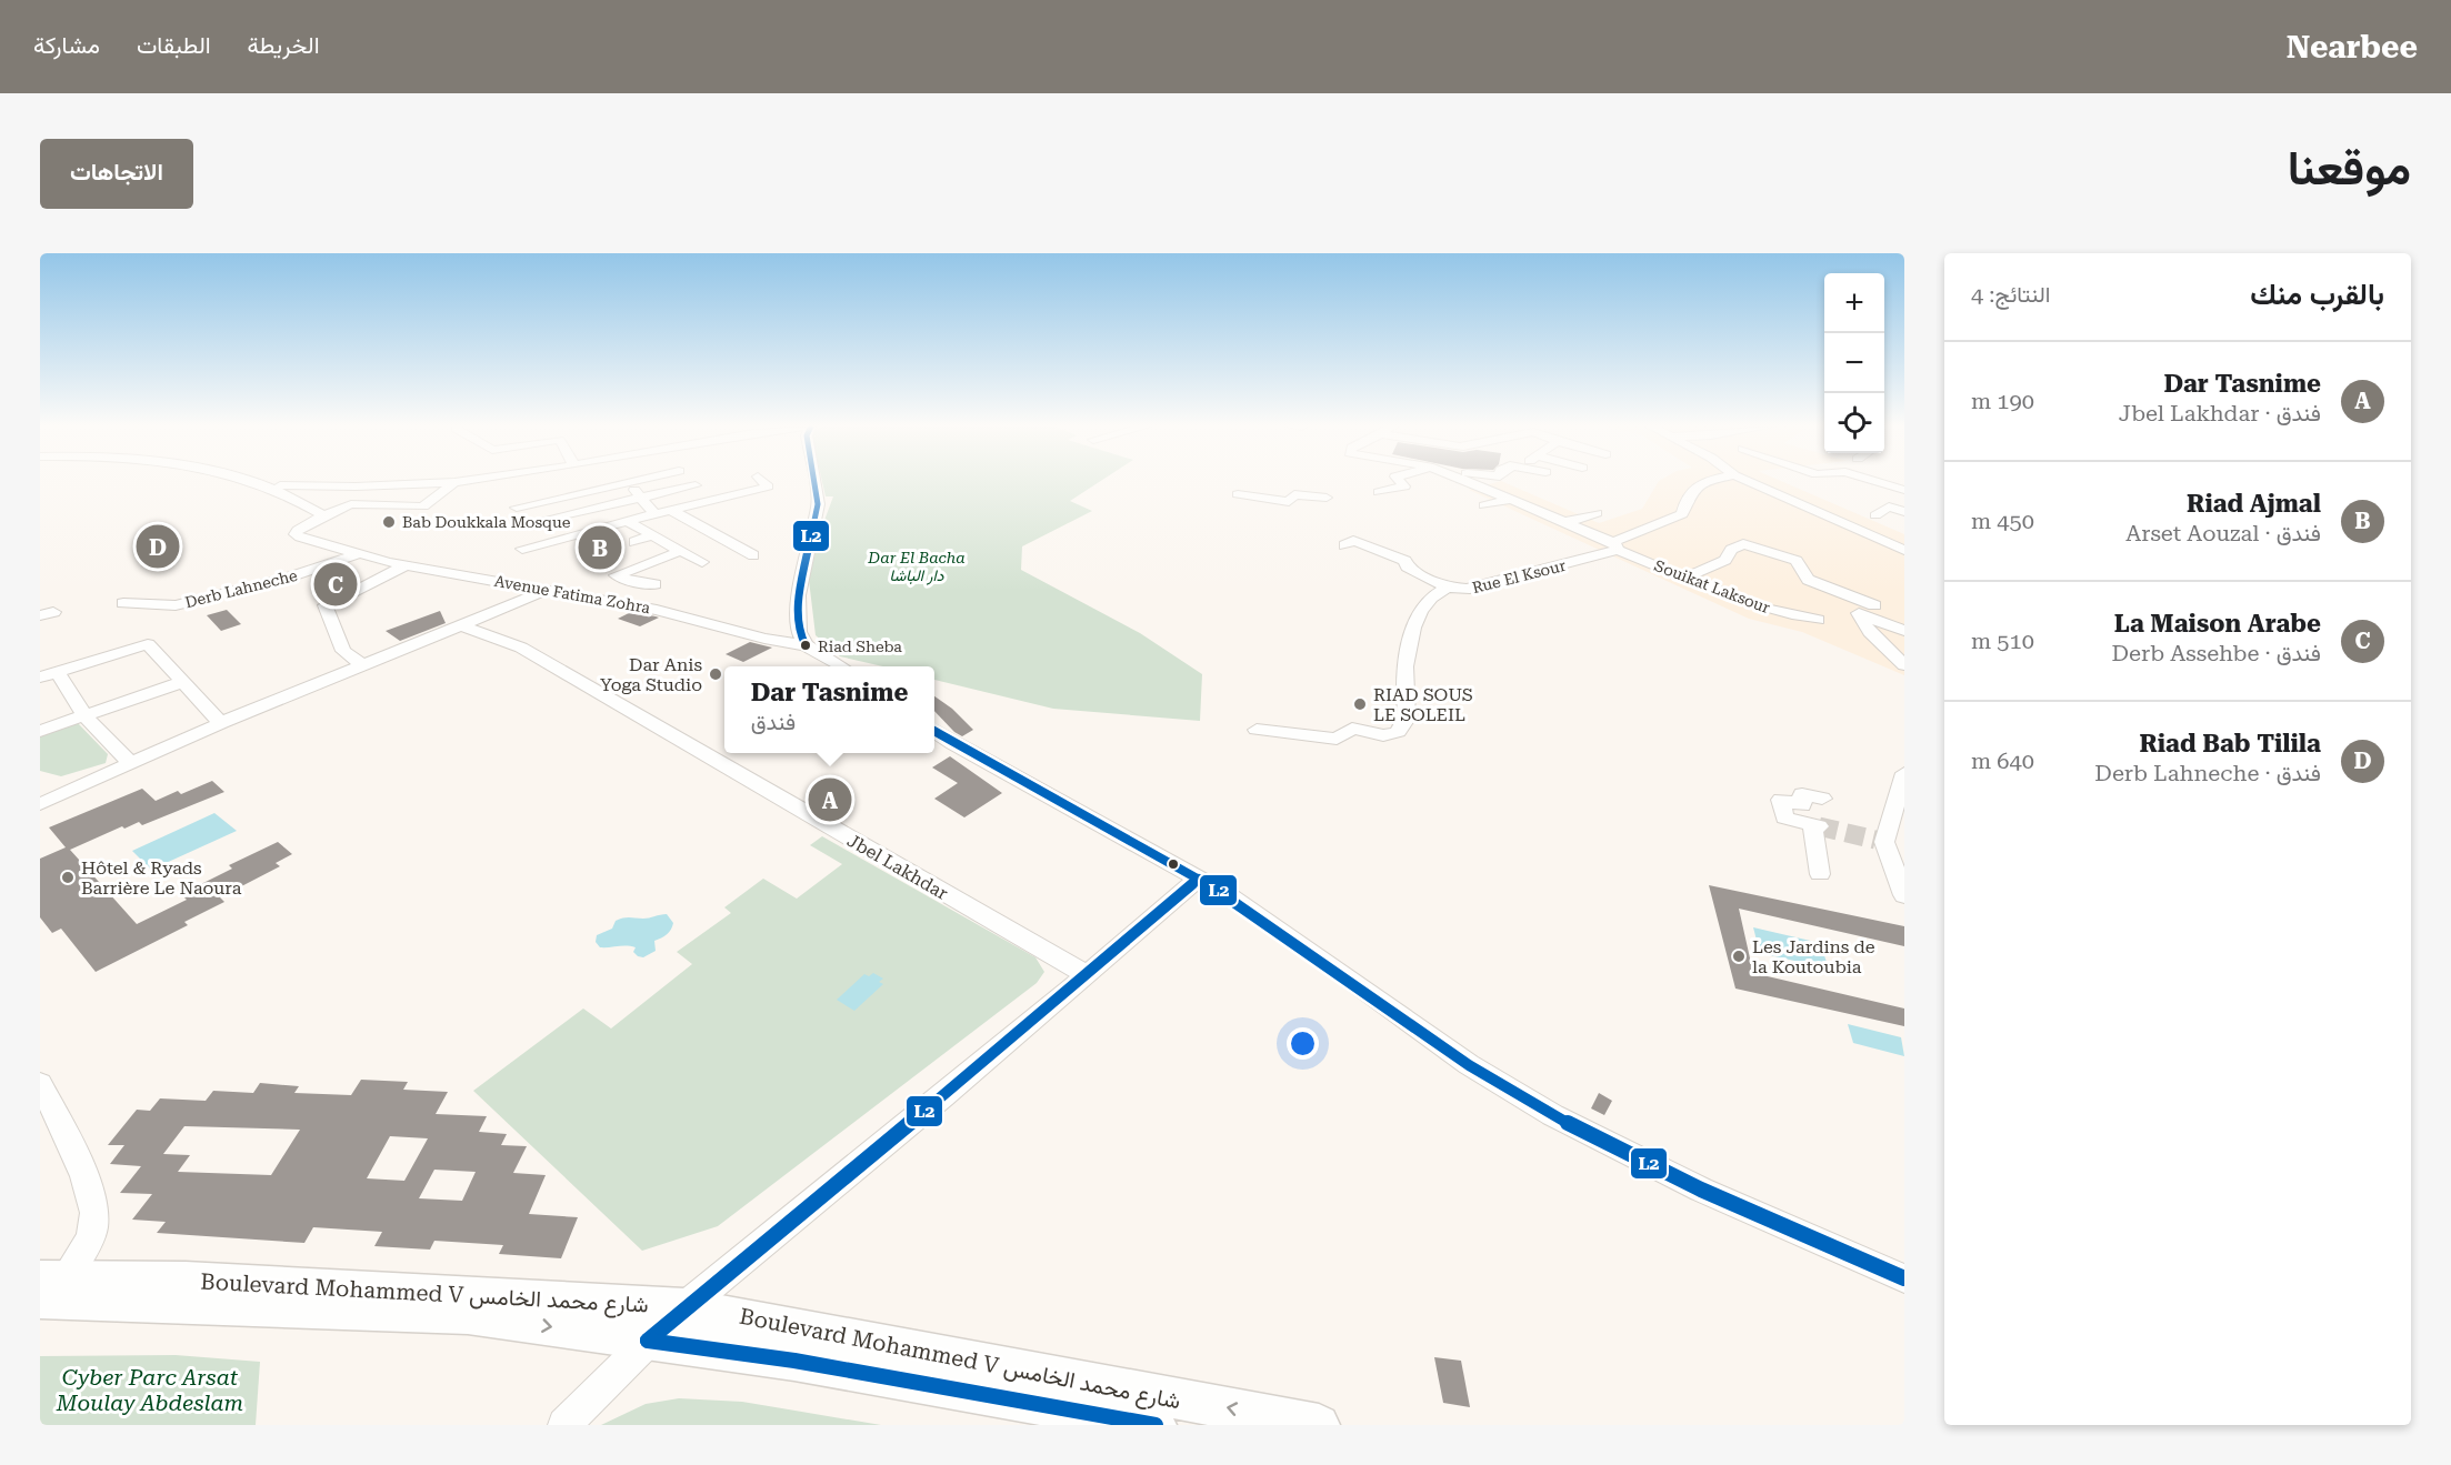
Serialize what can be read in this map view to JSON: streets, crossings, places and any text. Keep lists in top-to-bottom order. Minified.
{"streets":{"main road":["Boulevard Mohammed V شارع محمد الخامس"],"street":["Rue El Ksour","Souikat Laksour","Derb Lahneche","Avenue Fatima Zohra","Jbel Lakhdar"]},"crossings":[["Rue El Ksour","Souikat Laksour"],["Derb Lahneche","Avenue Fatima Zohra"]],"parks":["Dar El Bacha دار الباشا","Cyber Parc Arsat Moulay Abdeslam"],"places":["Bab Doukkala Mosque","Riad Sheba","Dar Anis Yoga Studio","RIAD SOUS LE SOLEIL","Hôtel & Ryads Barrière Le Naoura","Les Jardins de la Koutoubia"],"lines":["transit line L2"],"page":{"header":"Nearbee","nav":["الخريطة","الطبقات","مشاركة"],"title":"موقعنا","buttons":"الاتجاهات","heading":["بالقرب منك","النتائج: 4"],"map_buttons":["+","−"],"list":[{"mark":"A","name":"Dar Tasnime","note":"فندق · Jbel Lakhdar","value":"190 m"},{"mark":"B","name":"Riad Ajmal","note":"فندق · Arset Aouzal","value":"450 m"},{"mark":"C","name":"La Maison Arabe","note":"فندق · Derb Assehbe","value":"510 m"},{"mark":"D","name":"Riad Bab Tilila","note":"فندق · Derb Lahneche","value":"640 m"}],"pins":["D","B","C","A"],"popup":["Dar Tasnime","فندق"]}}
